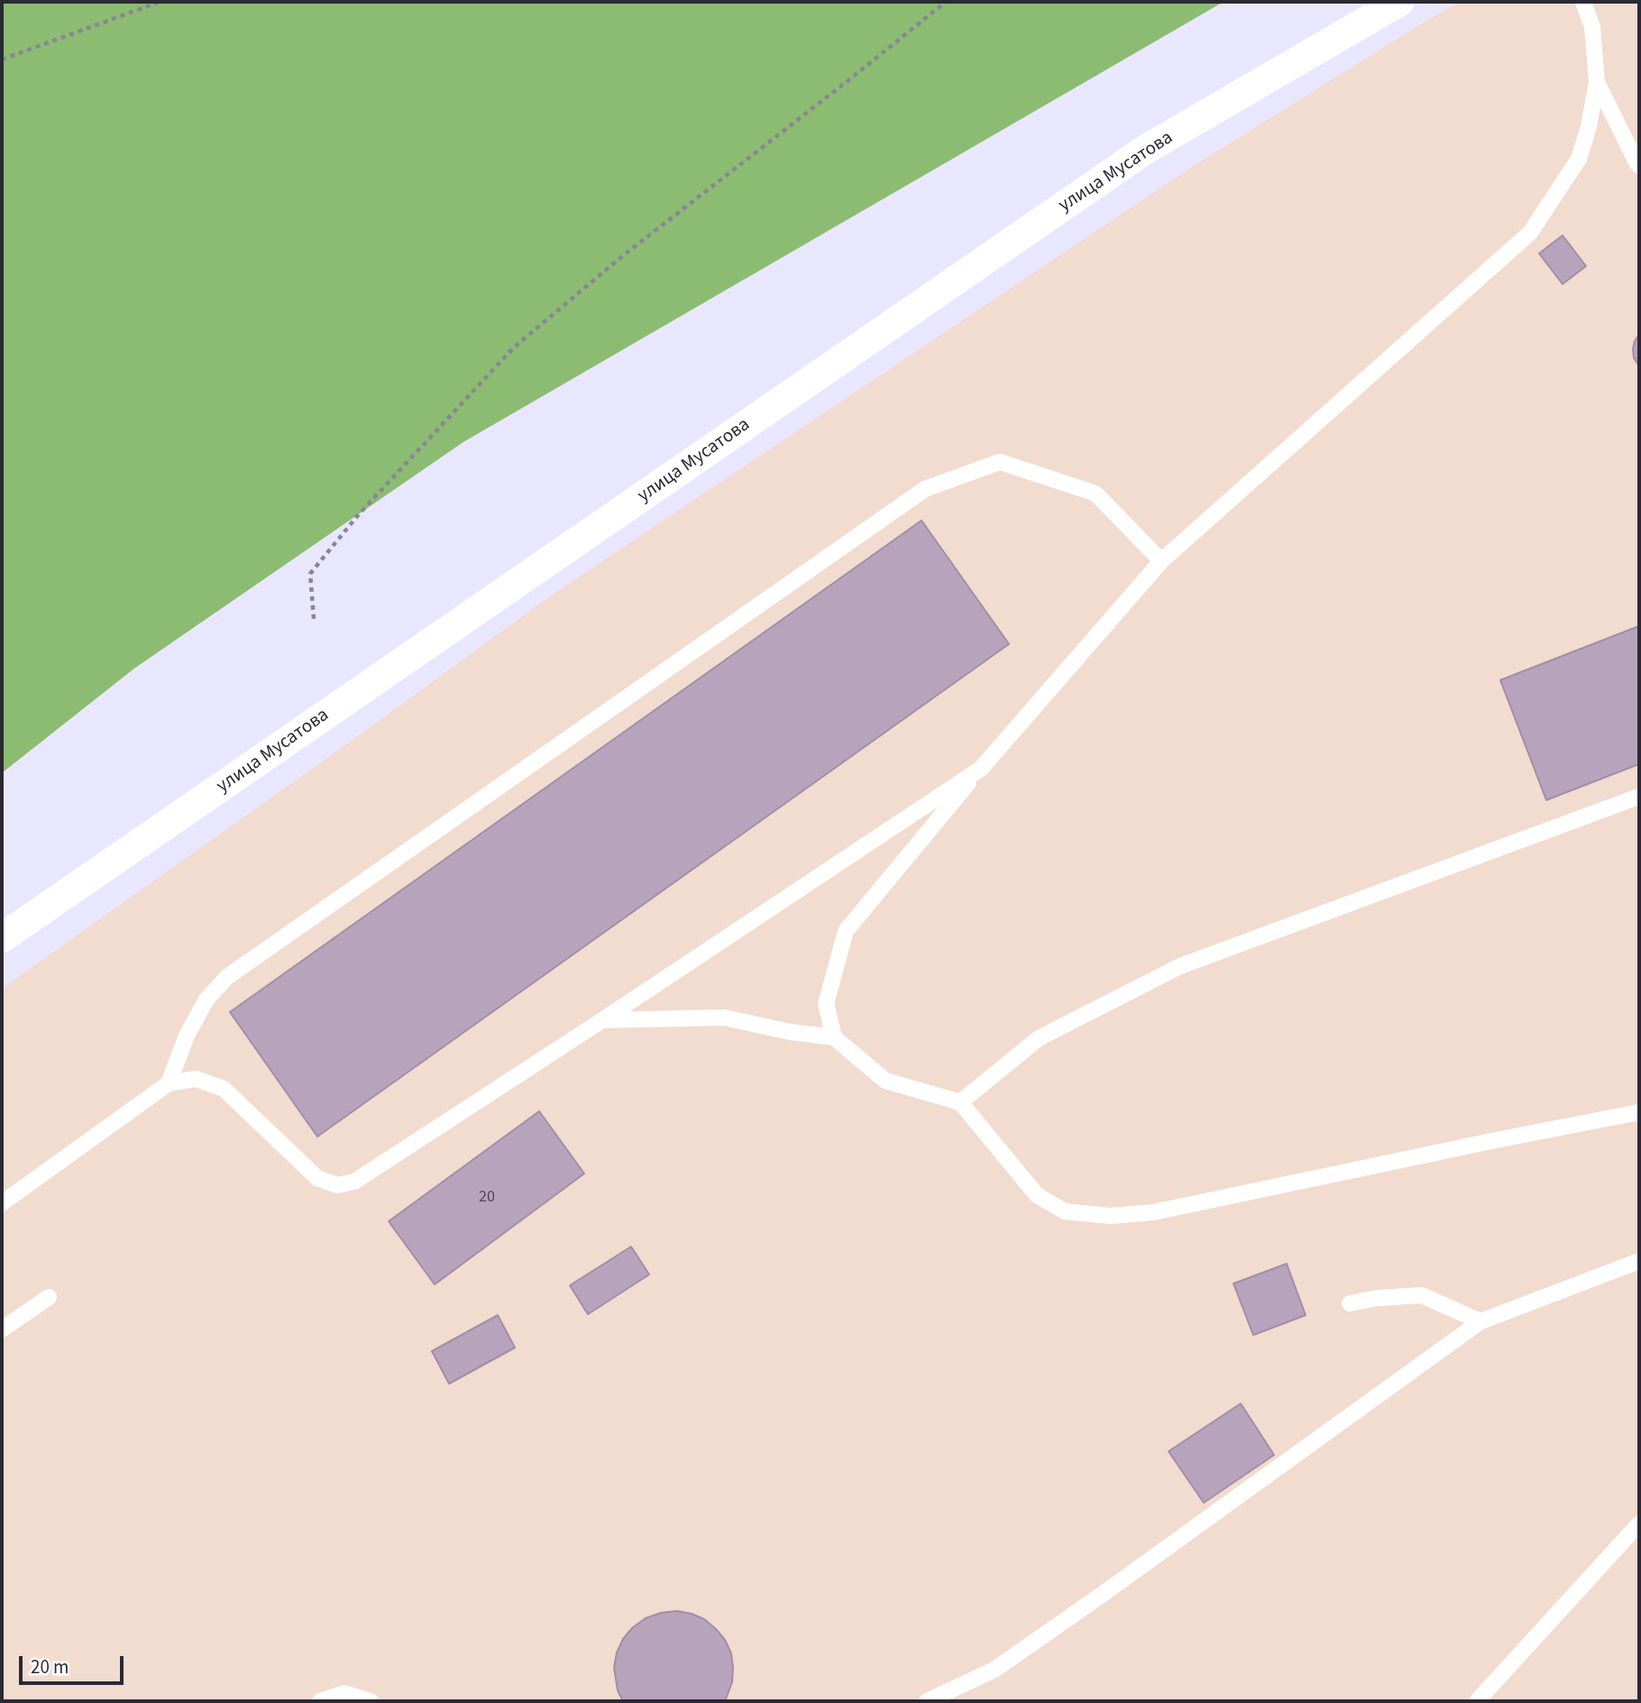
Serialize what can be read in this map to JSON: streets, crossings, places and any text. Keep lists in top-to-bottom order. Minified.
{"streets":{"street":["улица Мусатова"]},"house_numbers":["20"],"scale_bar":"20 m"}
